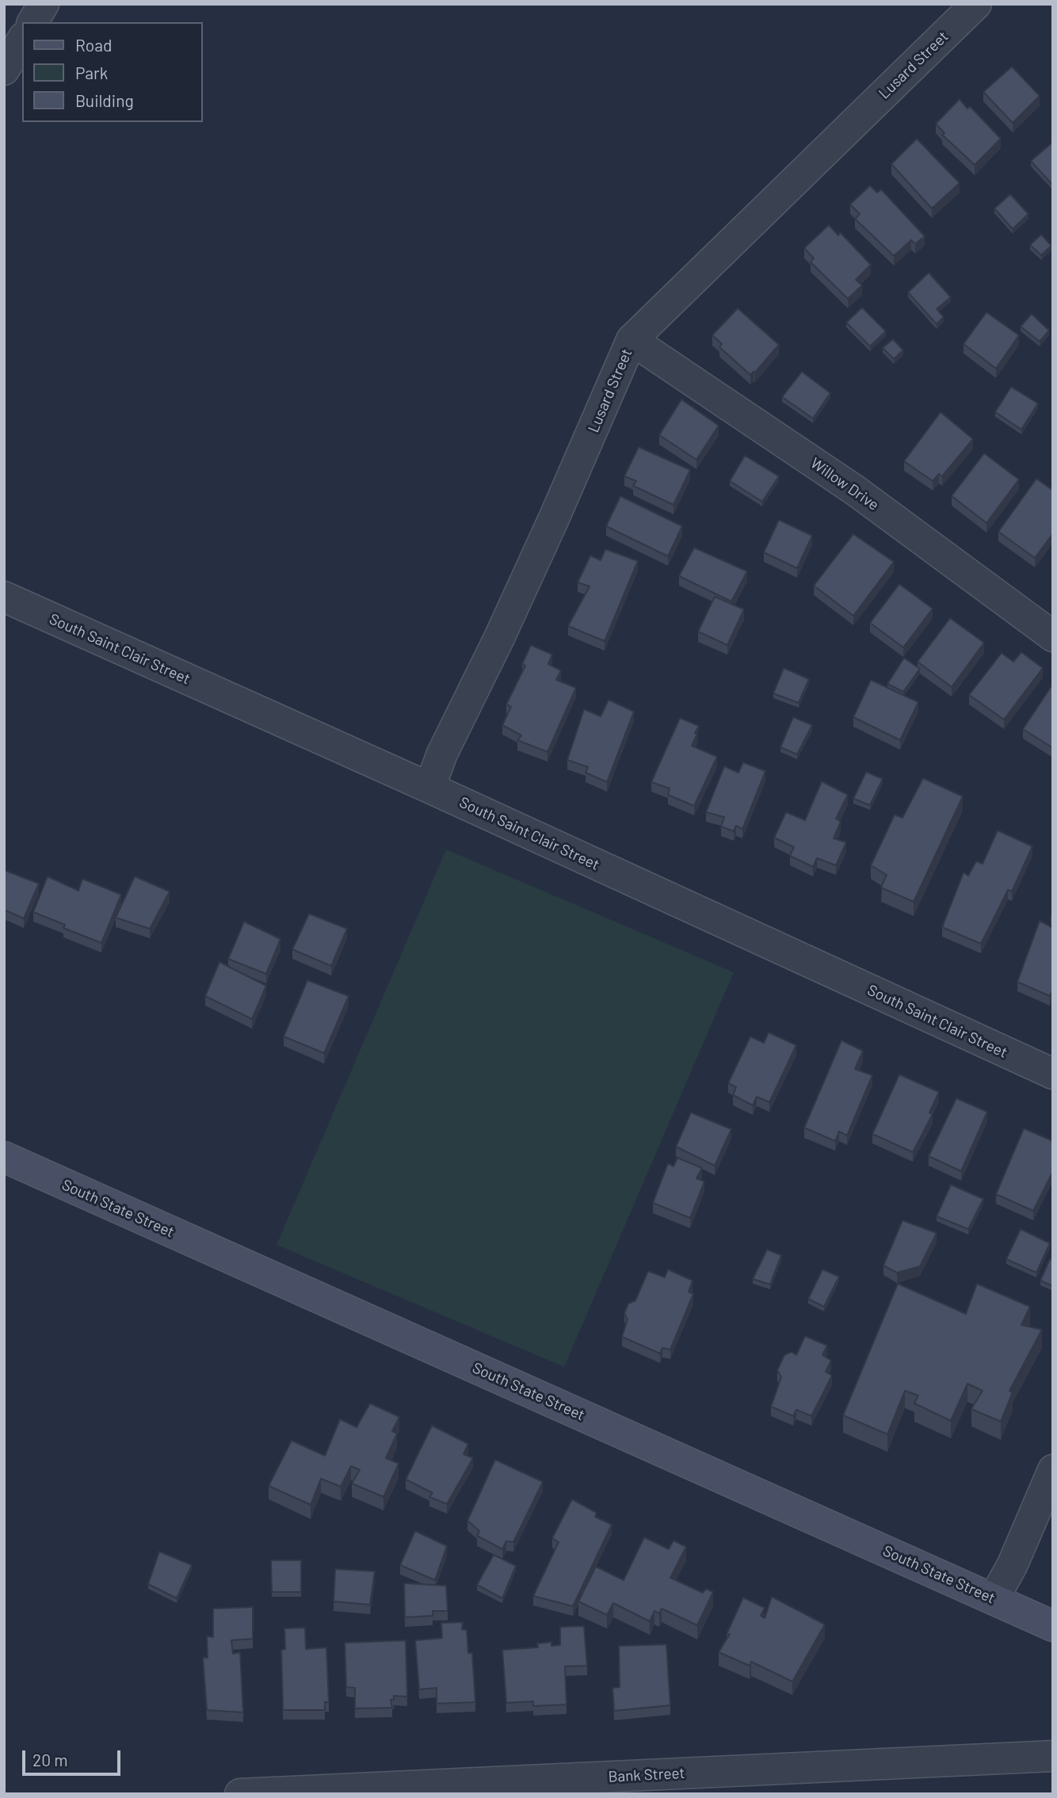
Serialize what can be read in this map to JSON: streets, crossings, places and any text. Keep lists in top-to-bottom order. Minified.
{"streets":{"main road":["South State Street"],"street":["Lusard Street","Willow Drive","South Saint Clair Street","Bank Street"]},"crossings":[["Lusard Street","Willow Drive"],["Lusard Street","South Saint Clair Street"]],"legend":["Road","Park","Building"],"scale_bar":"20 m"}
